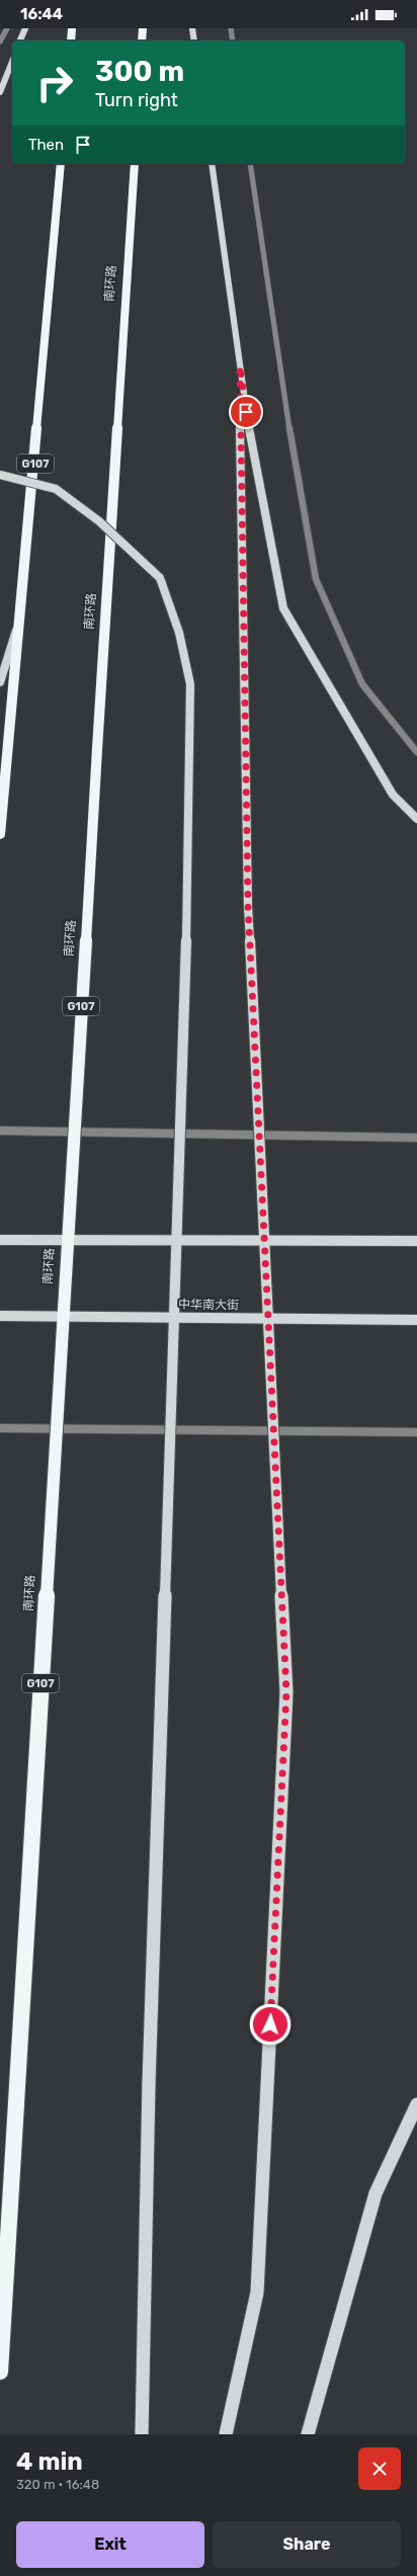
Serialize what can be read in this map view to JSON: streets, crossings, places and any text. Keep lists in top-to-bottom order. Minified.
{"streets":{"highway":["南环路","G107"],"main road":["中华南大街"]},"page":{"status":"16:44","turn":["300 m","Turn right"],"then":"Then","heading":["4 min","320 m · 16:48"],"buttons":["Exit","Share"]}}
